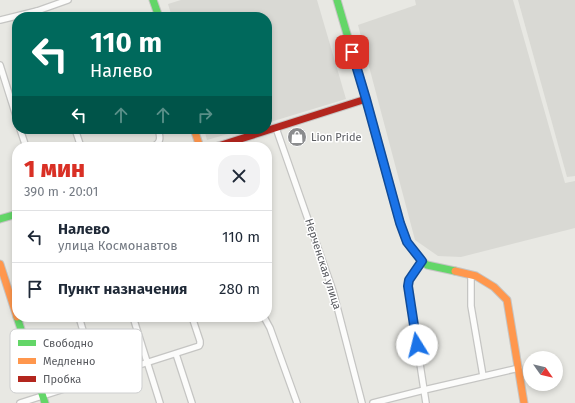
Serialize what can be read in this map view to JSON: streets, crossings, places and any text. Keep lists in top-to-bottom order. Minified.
{"streets":{"street":["Нерченская улица"]},"places":{"shop":["Lion Pride"]},"legend":["Свободно","Медленно","Пробка"],"north":"bottom right","page":{"turn":["110 m","Налево"],"heading":["1 мин","390 m · 20:01"],"list":[{"name":"Налево","note":"улица Космонавтов","value":"110 m"},{"name":"Пункт назначения","value":"280 m"}]}}
